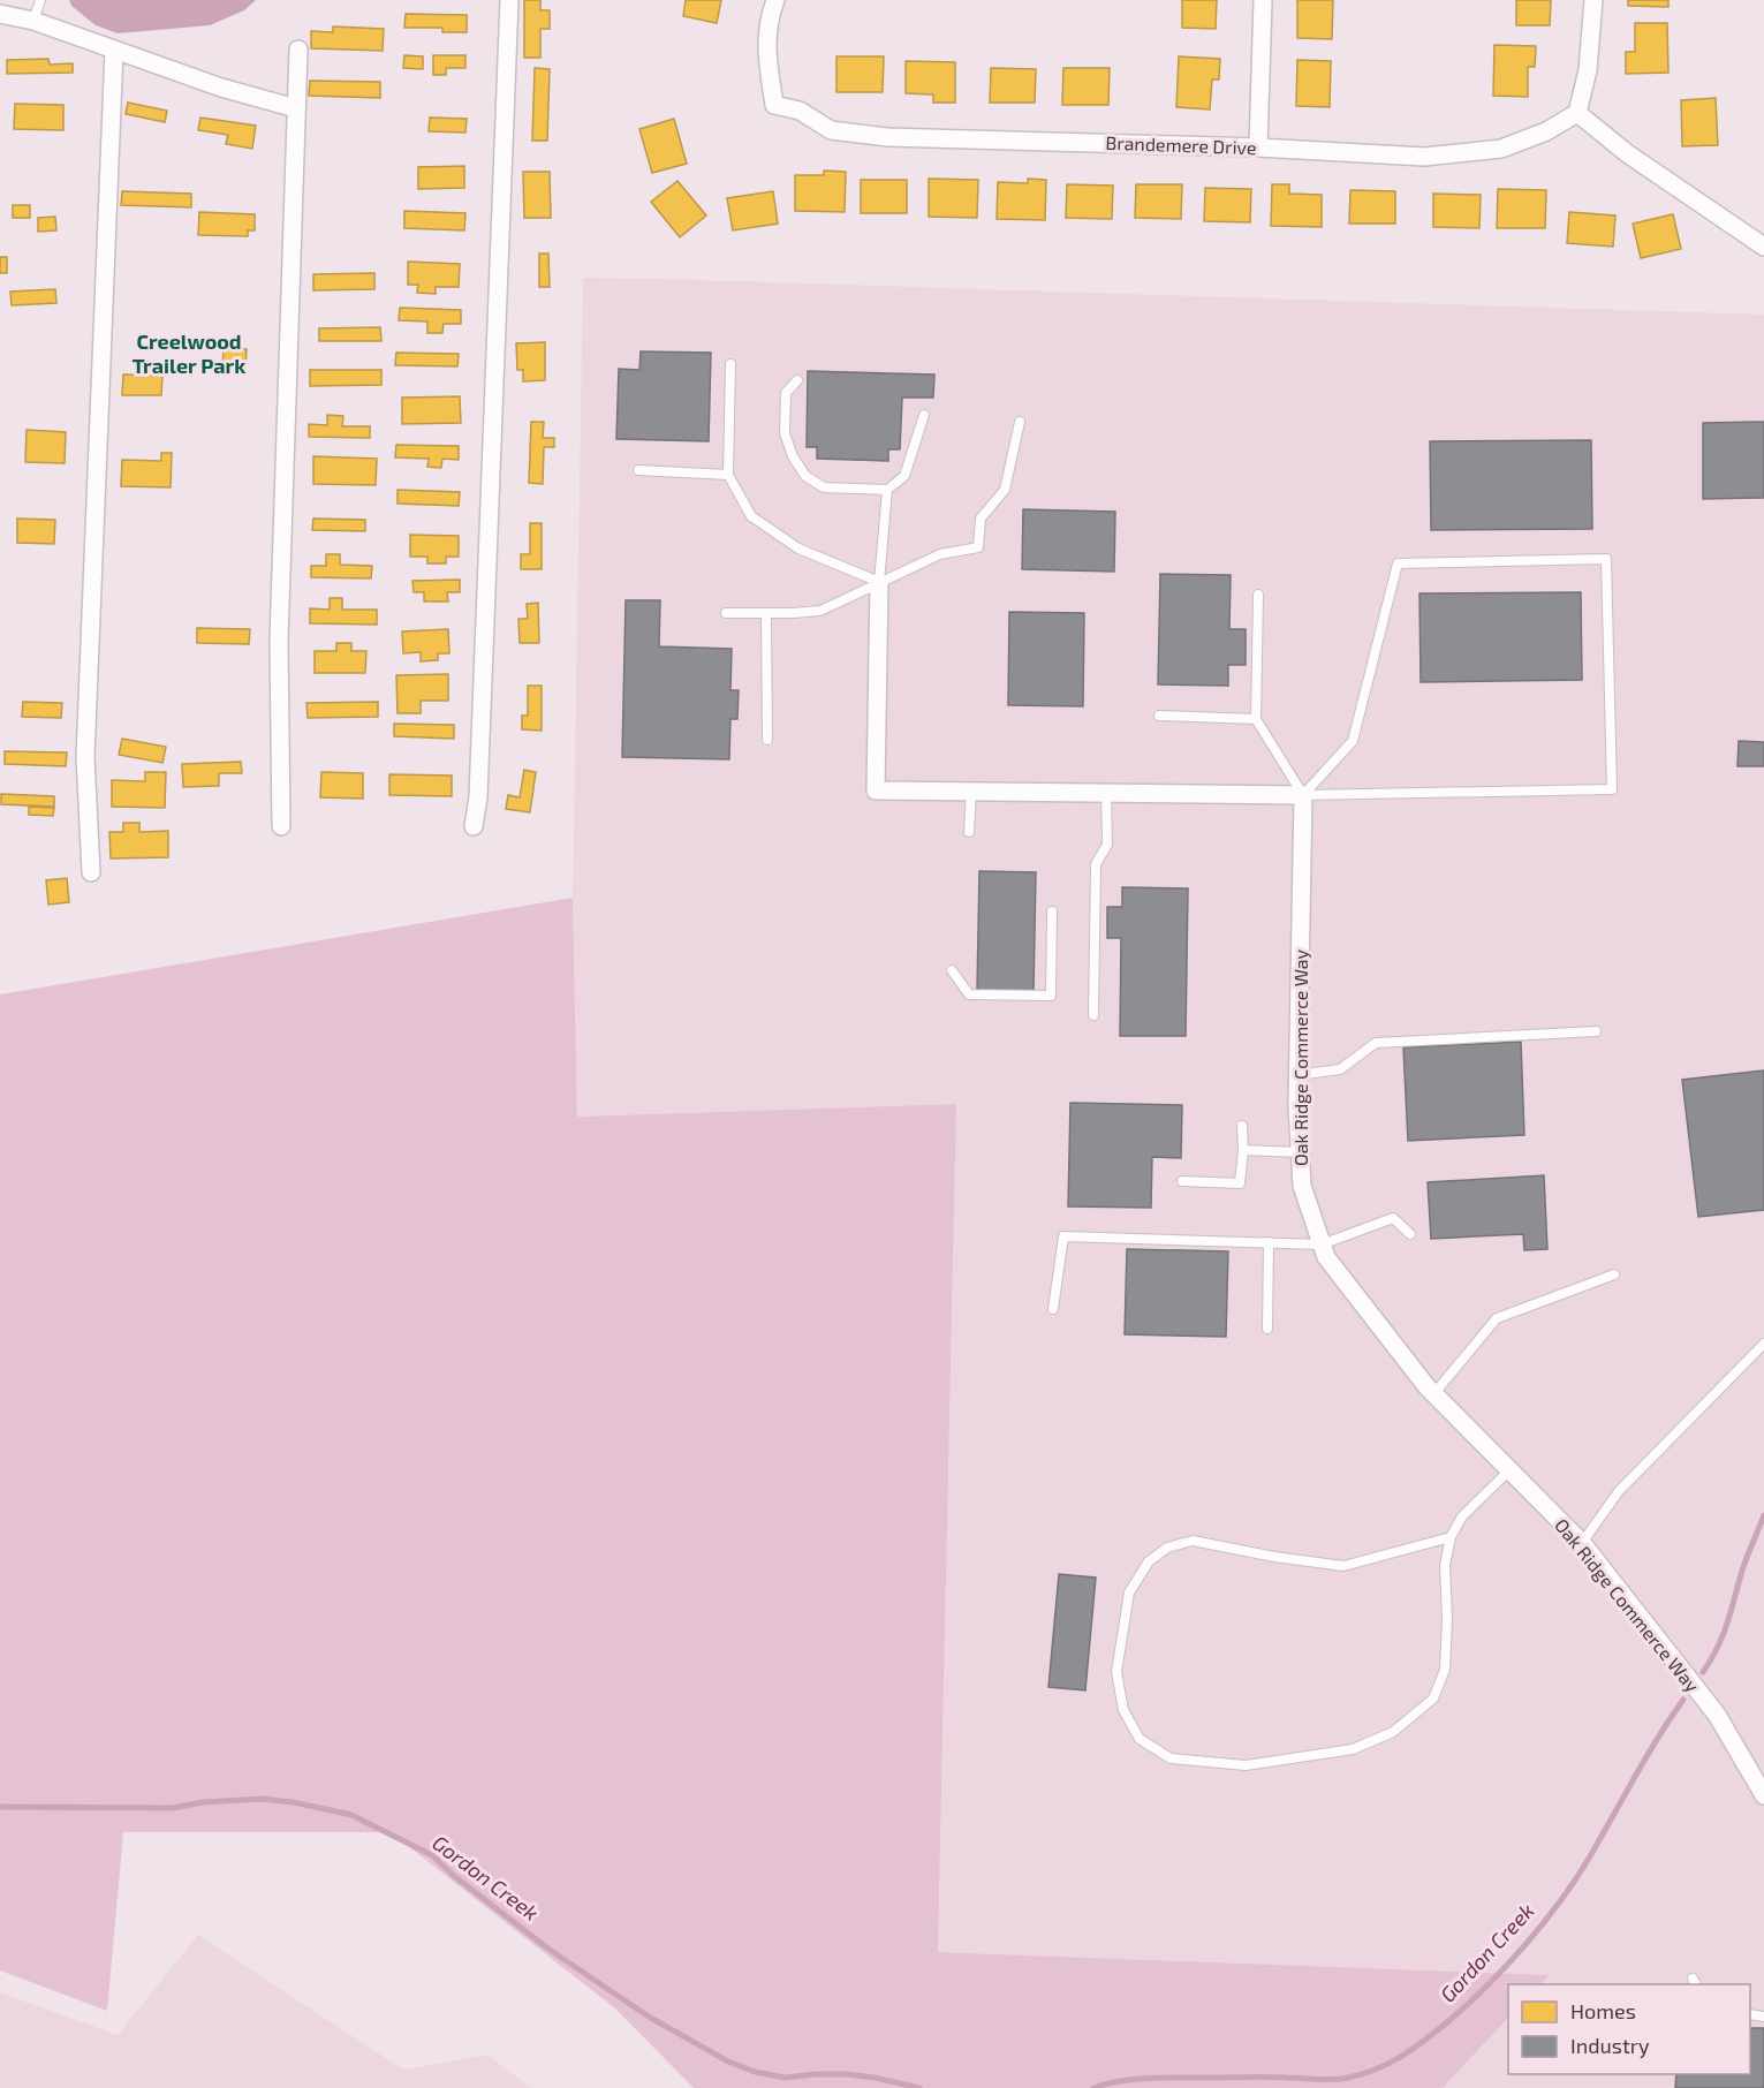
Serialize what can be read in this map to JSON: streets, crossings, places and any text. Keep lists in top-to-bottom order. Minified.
{"streets":{"street":["Brandemere Drive","Oak Ridge Commerce Way"]},"districts":["Creelwood Trailer Park"],"water":["Gordon Creek"],"legend":["Homes","Industry"]}
